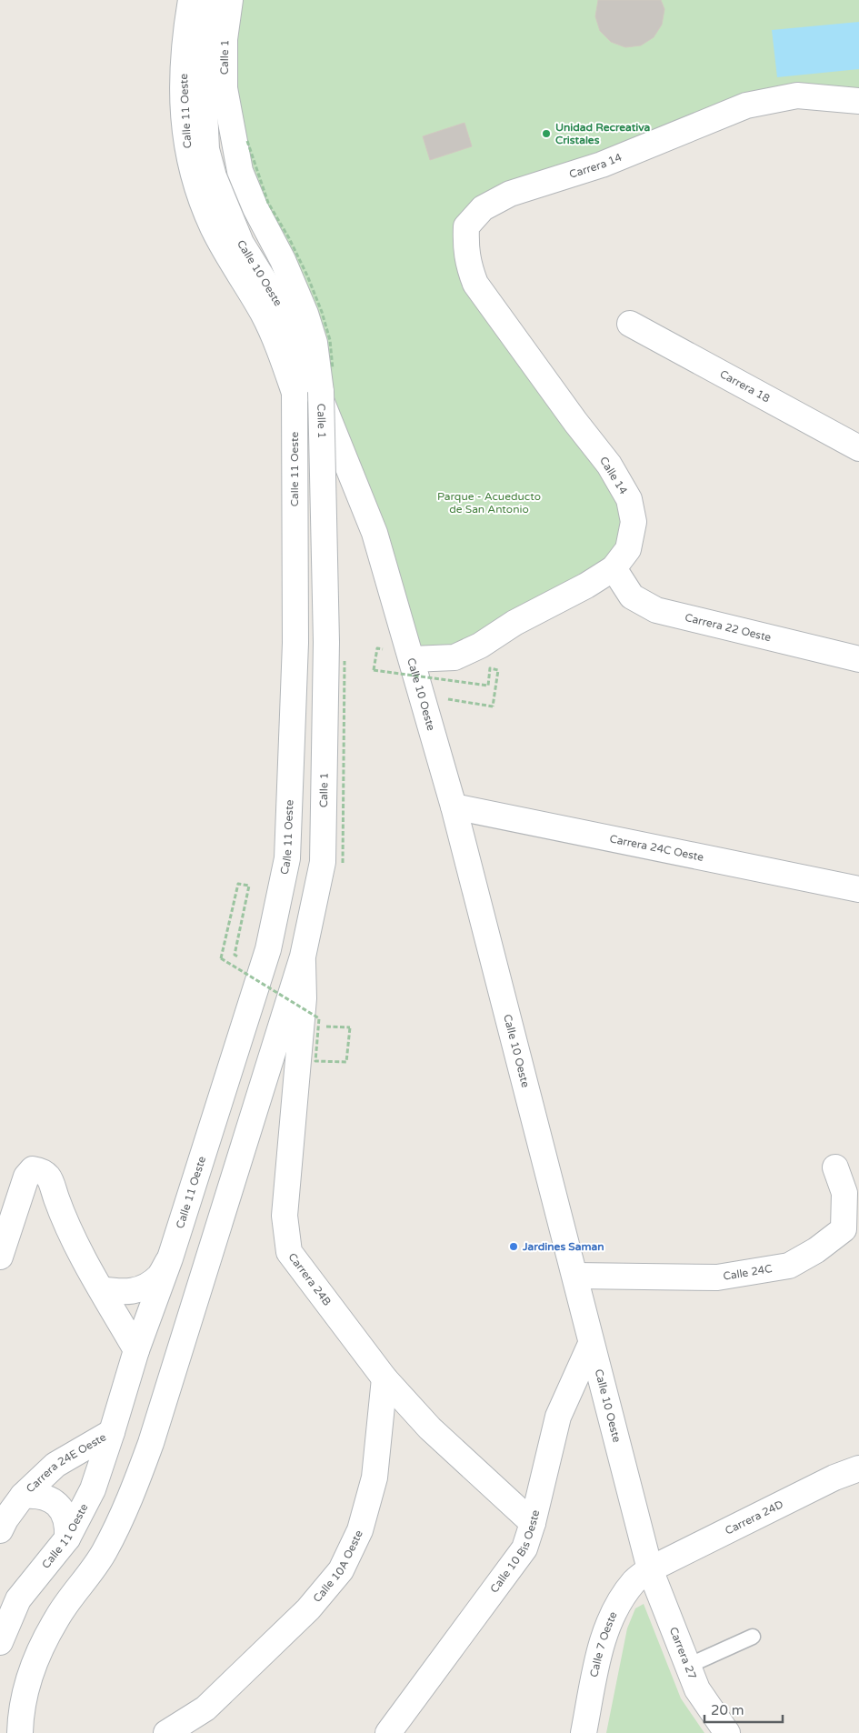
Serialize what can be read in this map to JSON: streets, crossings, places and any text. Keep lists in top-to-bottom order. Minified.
{"streets":{"street":["Calle 1","Calle 11 Oeste","Carrera 14","Calle 10 Oeste","Carrera 18","Calle 14","Carrera 22 Oeste","Carrera 24C Oeste","Calle 24C","Carrera 24B","Carrera 24E Oeste","Carrera 24D","Calle 10 Bis Oeste","Calle 10A Oeste","Calle 7 Oeste","Carrera 27"]},"crossings":[["Calle 1","Carrera 24B"],["Calle 11 Oeste","Calle 10 Oeste"],["Calle 11 Oeste","Carrera 24E Oeste"],["Carrera 14","Calle 14"],["Calle 10 Oeste","Calle 14"],["Calle 10 Oeste","Carrera 24C Oeste"],["Calle 10 Oeste","Calle 24C"],["Calle 10 Oeste","Carrera 24D"],["Calle 10 Oeste","Calle 10 Bis Oeste"],["Calle 10 Oeste","Calle 7 Oeste"],["Calle 10 Oeste","Carrera 27"],["Calle 14","Carrera 22 Oeste"],["Carrera 24B","Calle 10 Bis Oeste"],["Carrera 24B","Calle 10A Oeste"],["Carrera 24D","Calle 7 Oeste"],["Carrera 24D","Carrera 27"],["Calle 7 Oeste","Carrera 27"]],"parks":["Parque - Acueducto de San Antonio"],"places":["Unidad Recreativa Cristales","Jardines Saman"],"scale_bar":"20 m"}
